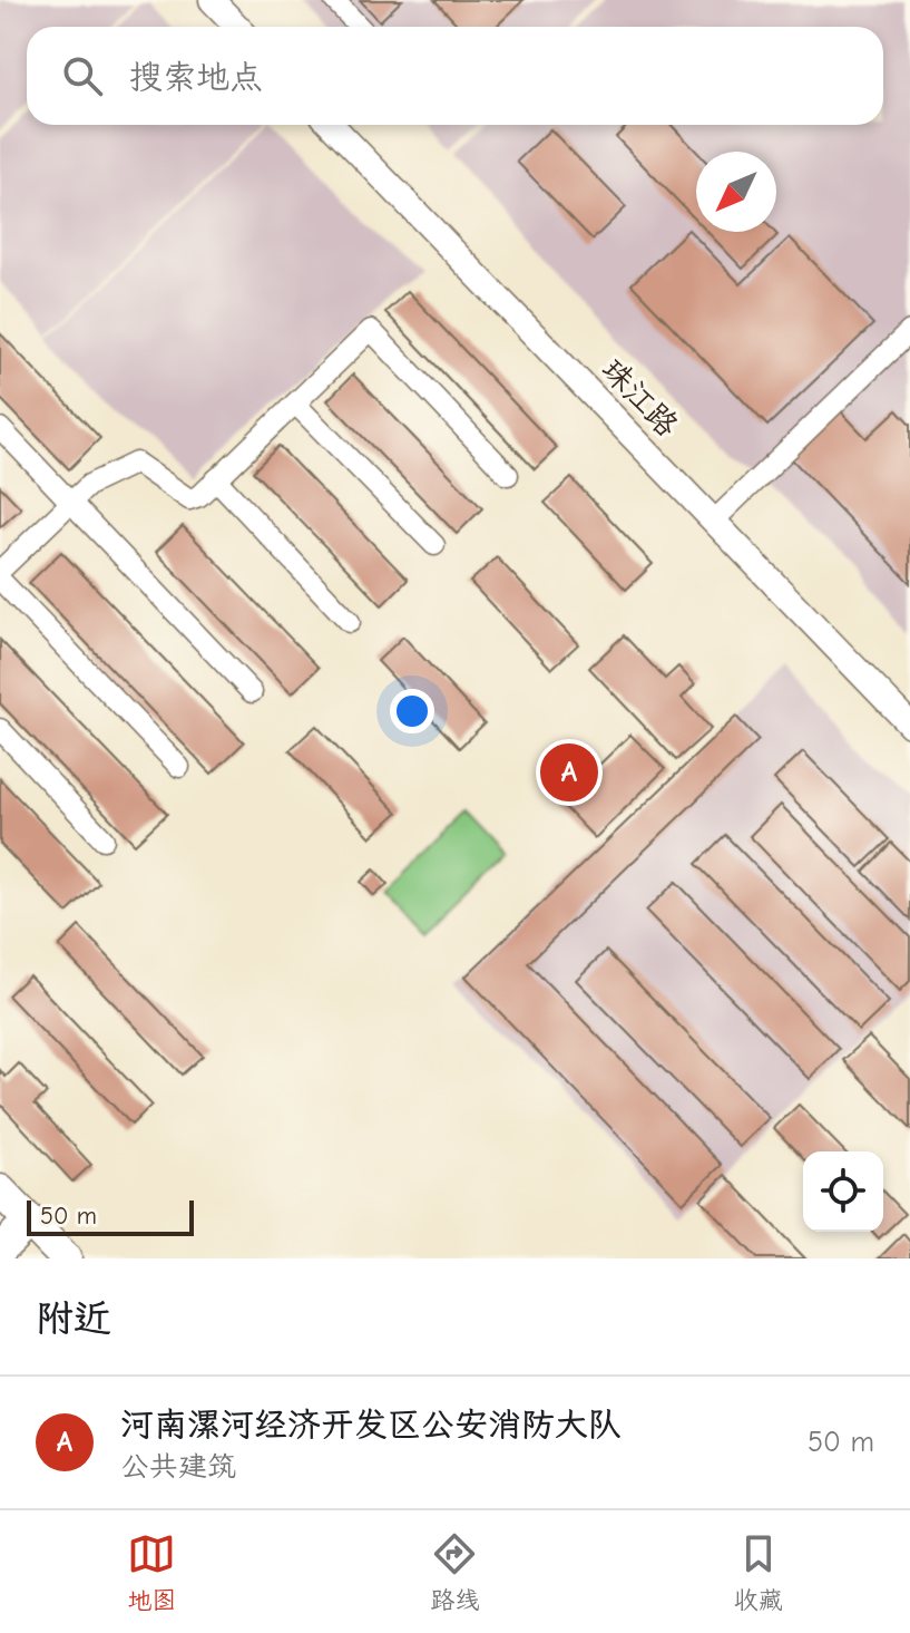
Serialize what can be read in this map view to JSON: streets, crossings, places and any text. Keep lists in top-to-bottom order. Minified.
{"streets":{"street":["珠江路"]},"scale_bar":"50 m","north":"bottom left","page":{"search":"搜索地点","pins":"A","scale":"50 m","heading":"附近","list":[{"mark":"A","name":"河南漯河经济开发区公安消防大队","note":"公共建筑","value":"50 m"}],"nav":["地图","路线","收藏"]}}
